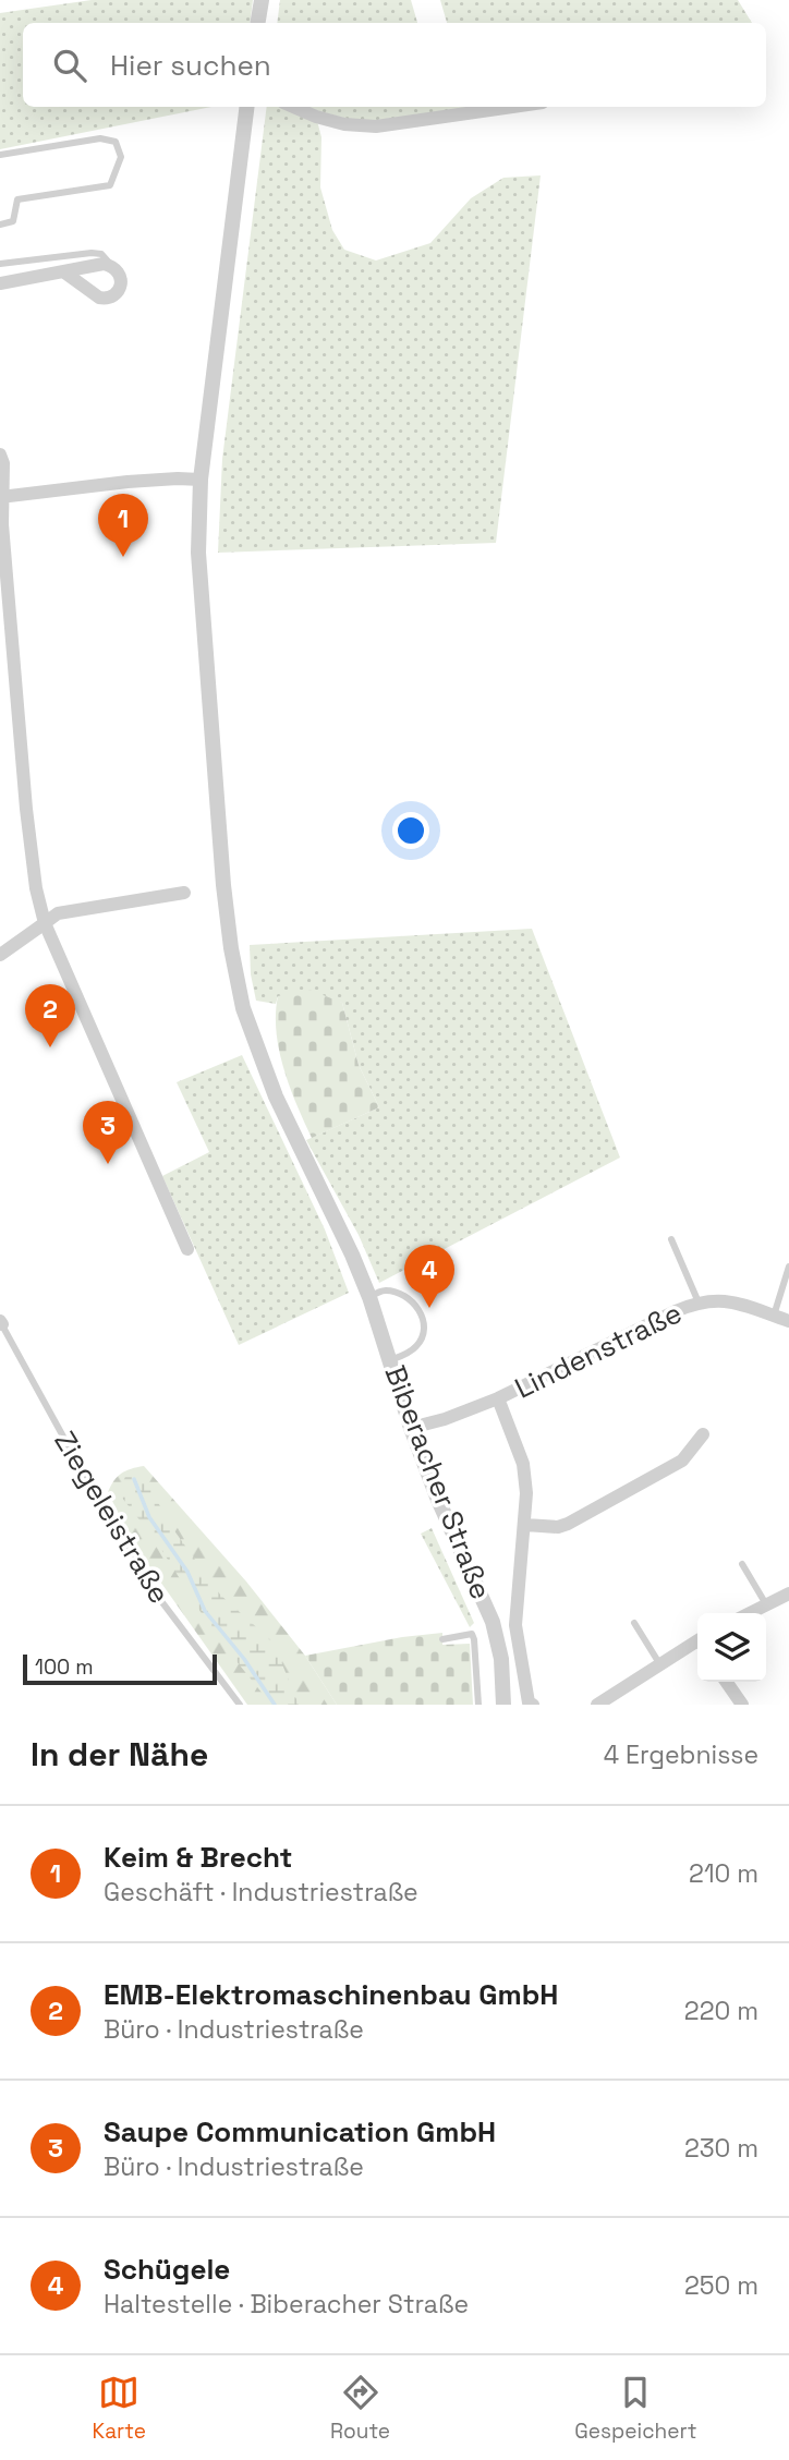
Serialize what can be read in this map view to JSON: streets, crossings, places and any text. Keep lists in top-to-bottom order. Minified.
{"streets":{"street":["Lindenstraße","Biberacher Straße"],"lane":["Ziegeleistraße"]},"crossings":[["Lindenstraße","Biberacher Straße"]],"scale_bar":"100 m","page":{"search":"Hier suchen","pins":["1","2","3","4"],"scale":"100 m","heading":["In der Nähe","4 Ergebnisse"],"list":[{"mark":"1","name":"Keim & Brecht","note":"Geschäft · Industriestraße","value":"210 m"},{"mark":"2","name":"EMB-Elektromaschinenbau GmbH","note":"Büro · Industriestraße","value":"220 m"},{"mark":"3","name":"Saupe Communication GmbH","note":"Büro · Industriestraße","value":"230 m"},{"mark":"4","name":"Schügele","note":"Haltestelle · Biberacher Straße","value":"250 m"}],"nav":["Karte","Route","Gespeichert"]}}
